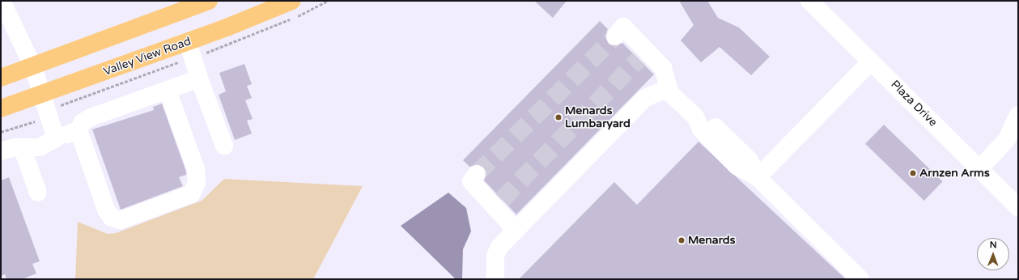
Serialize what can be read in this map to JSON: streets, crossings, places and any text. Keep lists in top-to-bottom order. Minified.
{"streets":{"main road":["Valley View Road"],"street":["Plaza Drive"]},"places":["Menards Lumbaryard","Arnzen Arms","Menards"],"north":"top"}
